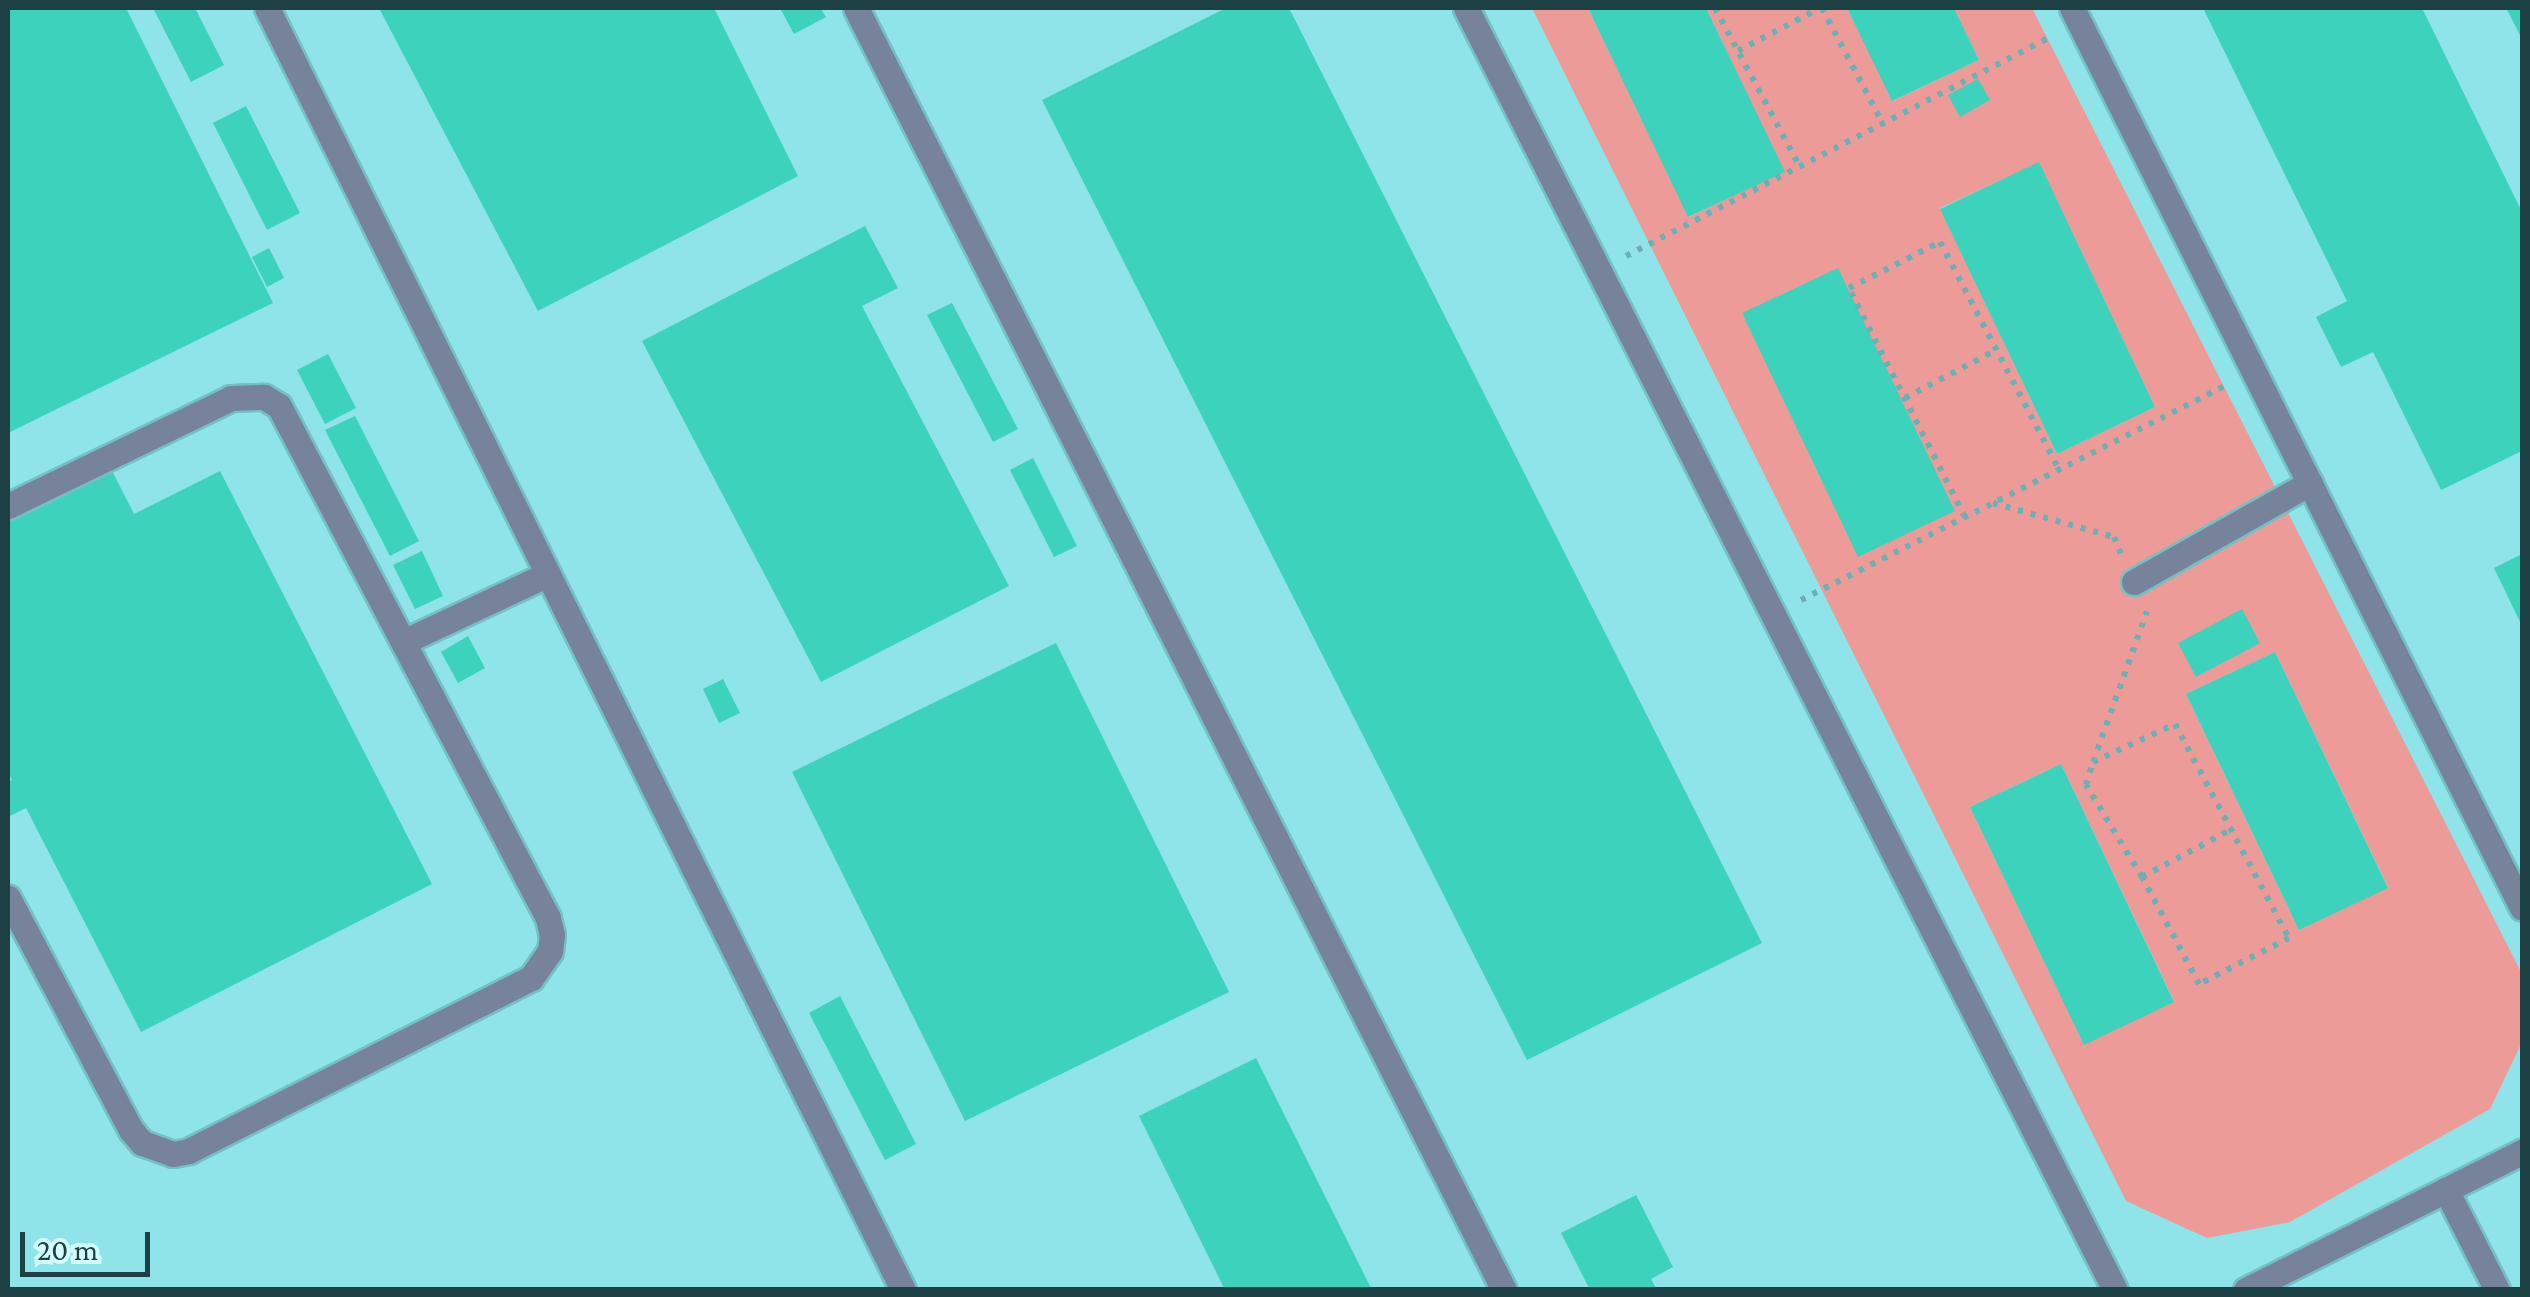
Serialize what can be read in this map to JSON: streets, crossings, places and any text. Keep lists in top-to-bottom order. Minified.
{"scale_bar":"20 m"}
